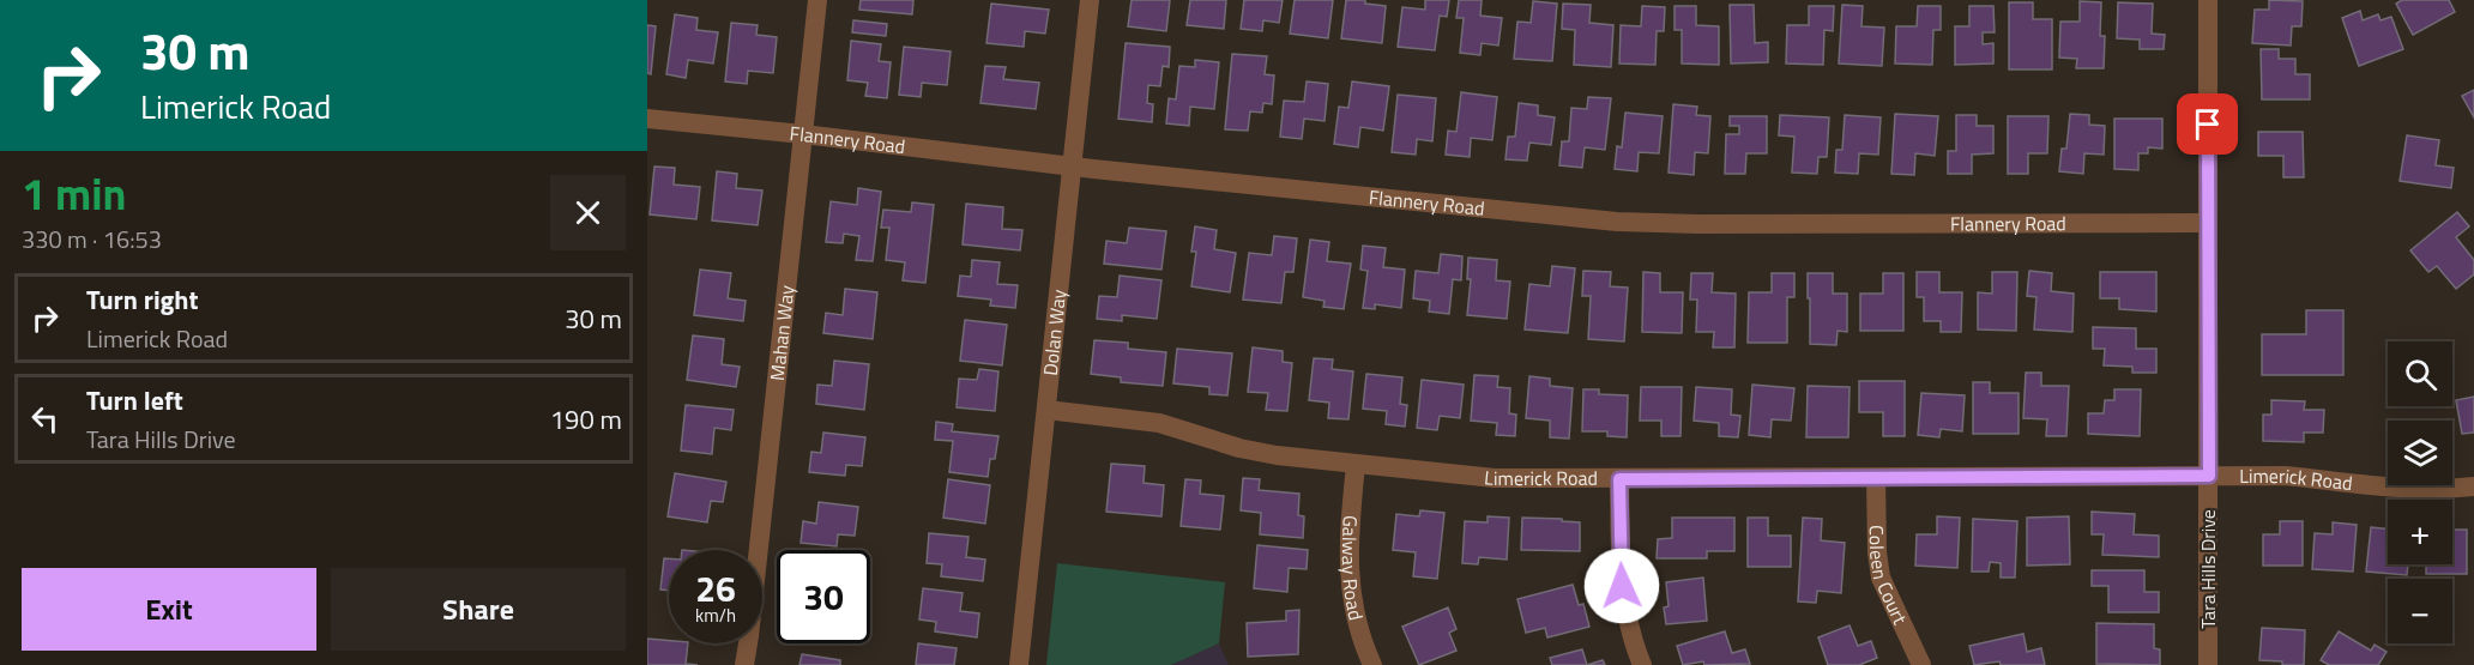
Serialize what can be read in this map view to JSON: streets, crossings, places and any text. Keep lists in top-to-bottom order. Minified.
{"streets":{"street":["Flannery Road","Mahan Way","Dolan Way","Limerick Road","Galway Road","Tara Hills Drive","Coleen Court"]},"crossings":[["Flannery Road","Mahan Way"],["Flannery Road","Dolan Way"],["Flannery Road","Tara Hills Drive"],["Dolan Way","Limerick Road"],["Limerick Road","Galway Road"],["Limerick Road","Tara Hills Drive"],["Limerick Road","Coleen Court"]],"page":{"turn":["30 m","Limerick Road"],"heading":["1 min","330 m · 16:53"],"list":[{"name":"Turn right","note":"Limerick Road","value":"30 m"},{"name":"Turn left","note":"Tara Hills Drive","value":"190 m"}],"map_buttons":["+","−"],"speed":"26 km/h","limit":"30","buttons":["Exit","Share"]}}
